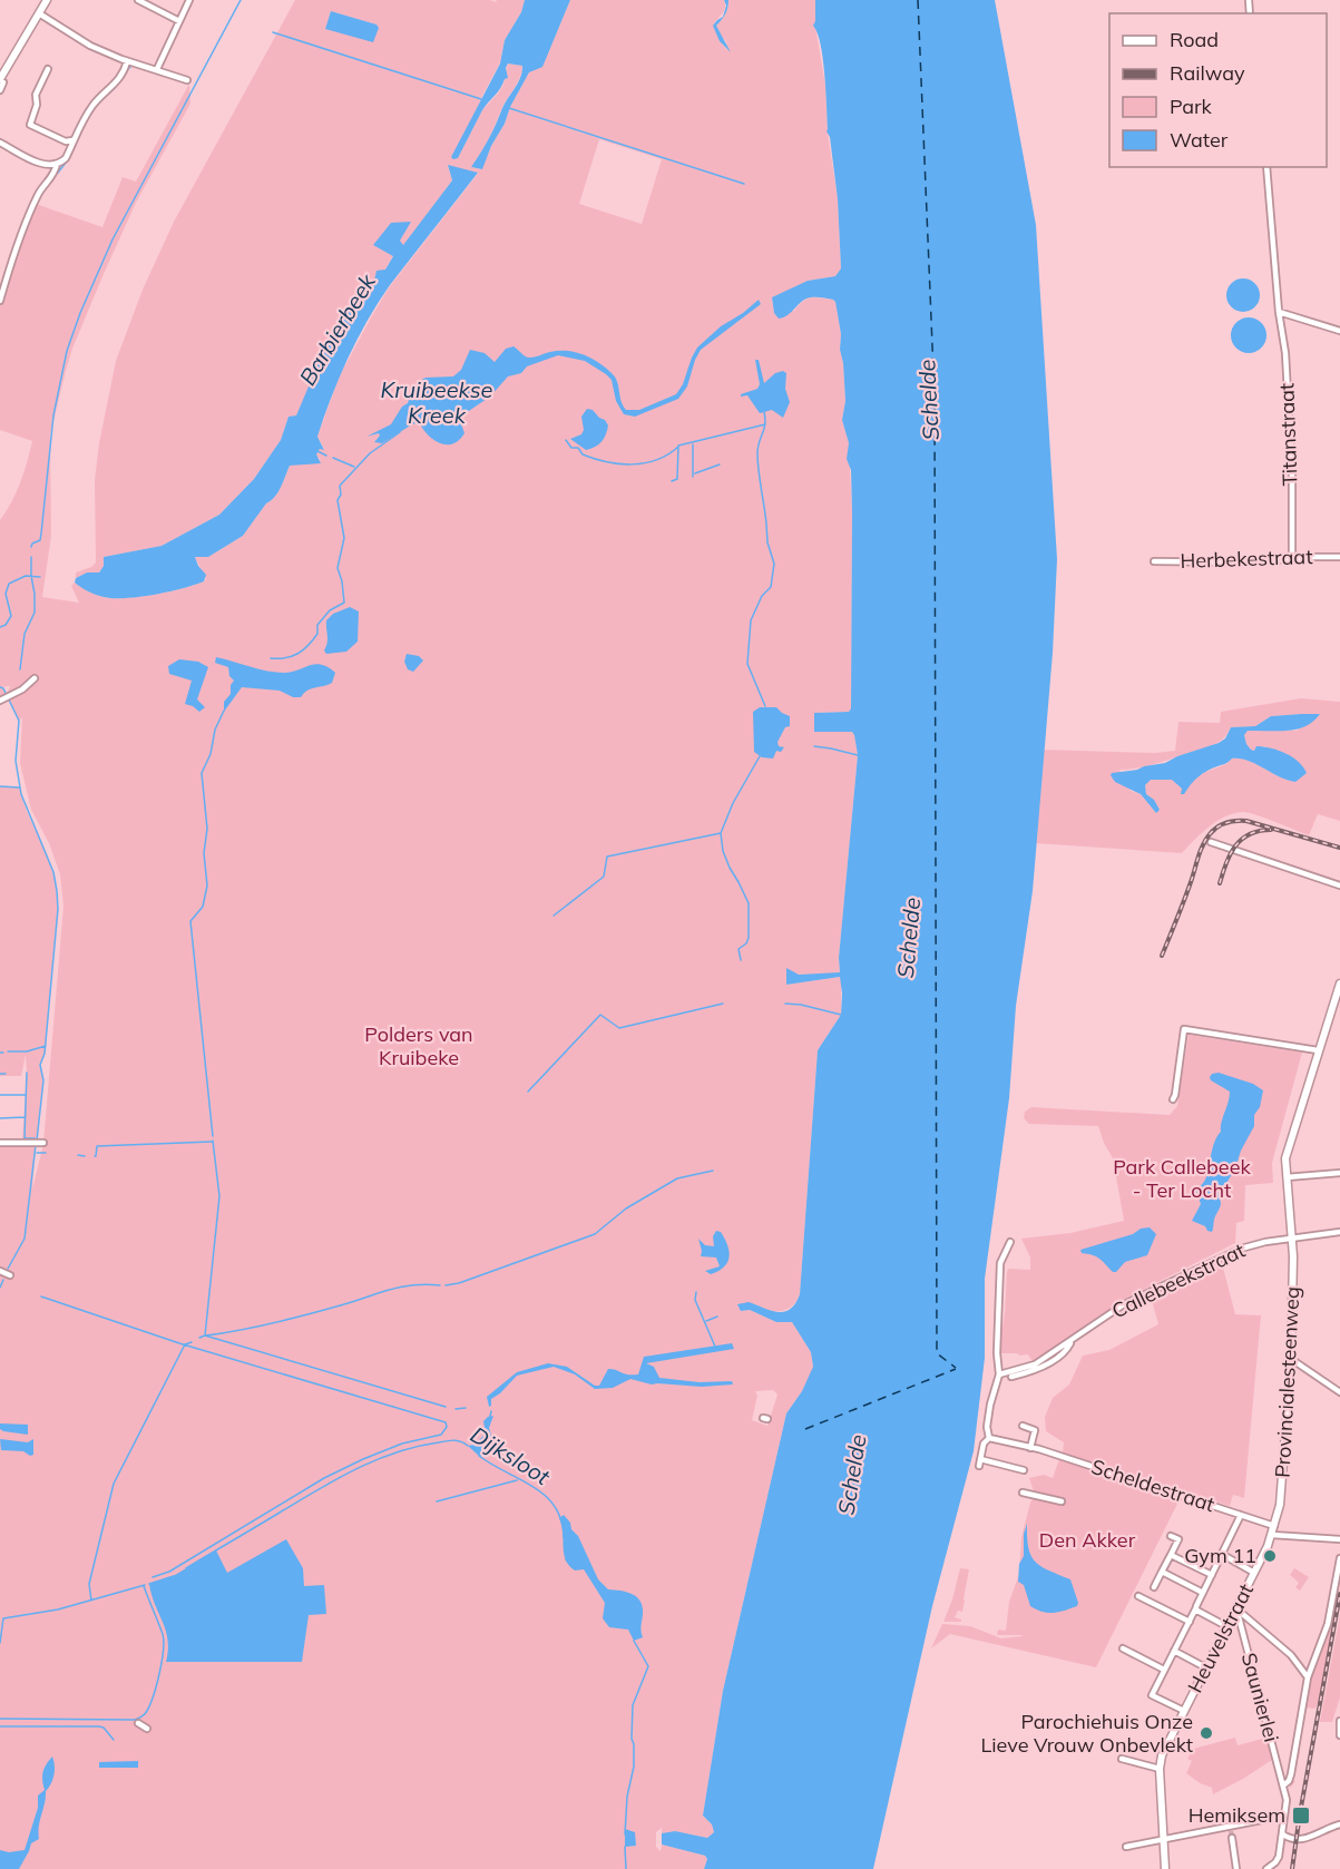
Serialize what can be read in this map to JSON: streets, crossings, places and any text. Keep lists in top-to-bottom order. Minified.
{"streets":{"main road":["Provincialesteenweg","Heuvelstraat"],"street":["Titanstraat","Herbekestraat","Callebeekstraat","Scheldestraat","Saunierlei"]},"crossings":[["Titanstraat","Herbekestraat"],["Callebeekstraat","Provincialesteenweg"],["Provincialesteenweg","Scheldestraat"],["Provincialesteenweg","Heuvelstraat"],["Scheldestraat","Heuvelstraat"],["Heuvelstraat","Saunierlei"]],"water":["Barbierbeek","Kruibeekse Kreek","Schelde","Dijksloot"],"parks":["Polders van Kruibeke","Park Callebeek - Ter Locht","Den Akker"],"places":{"other":["Gym 11","Parochiehuis Onze Lieve Vrouw Onbevlekt"],"transit":["Hemiksem"]},"legend":["Road","Railway","Park","Water"]}
